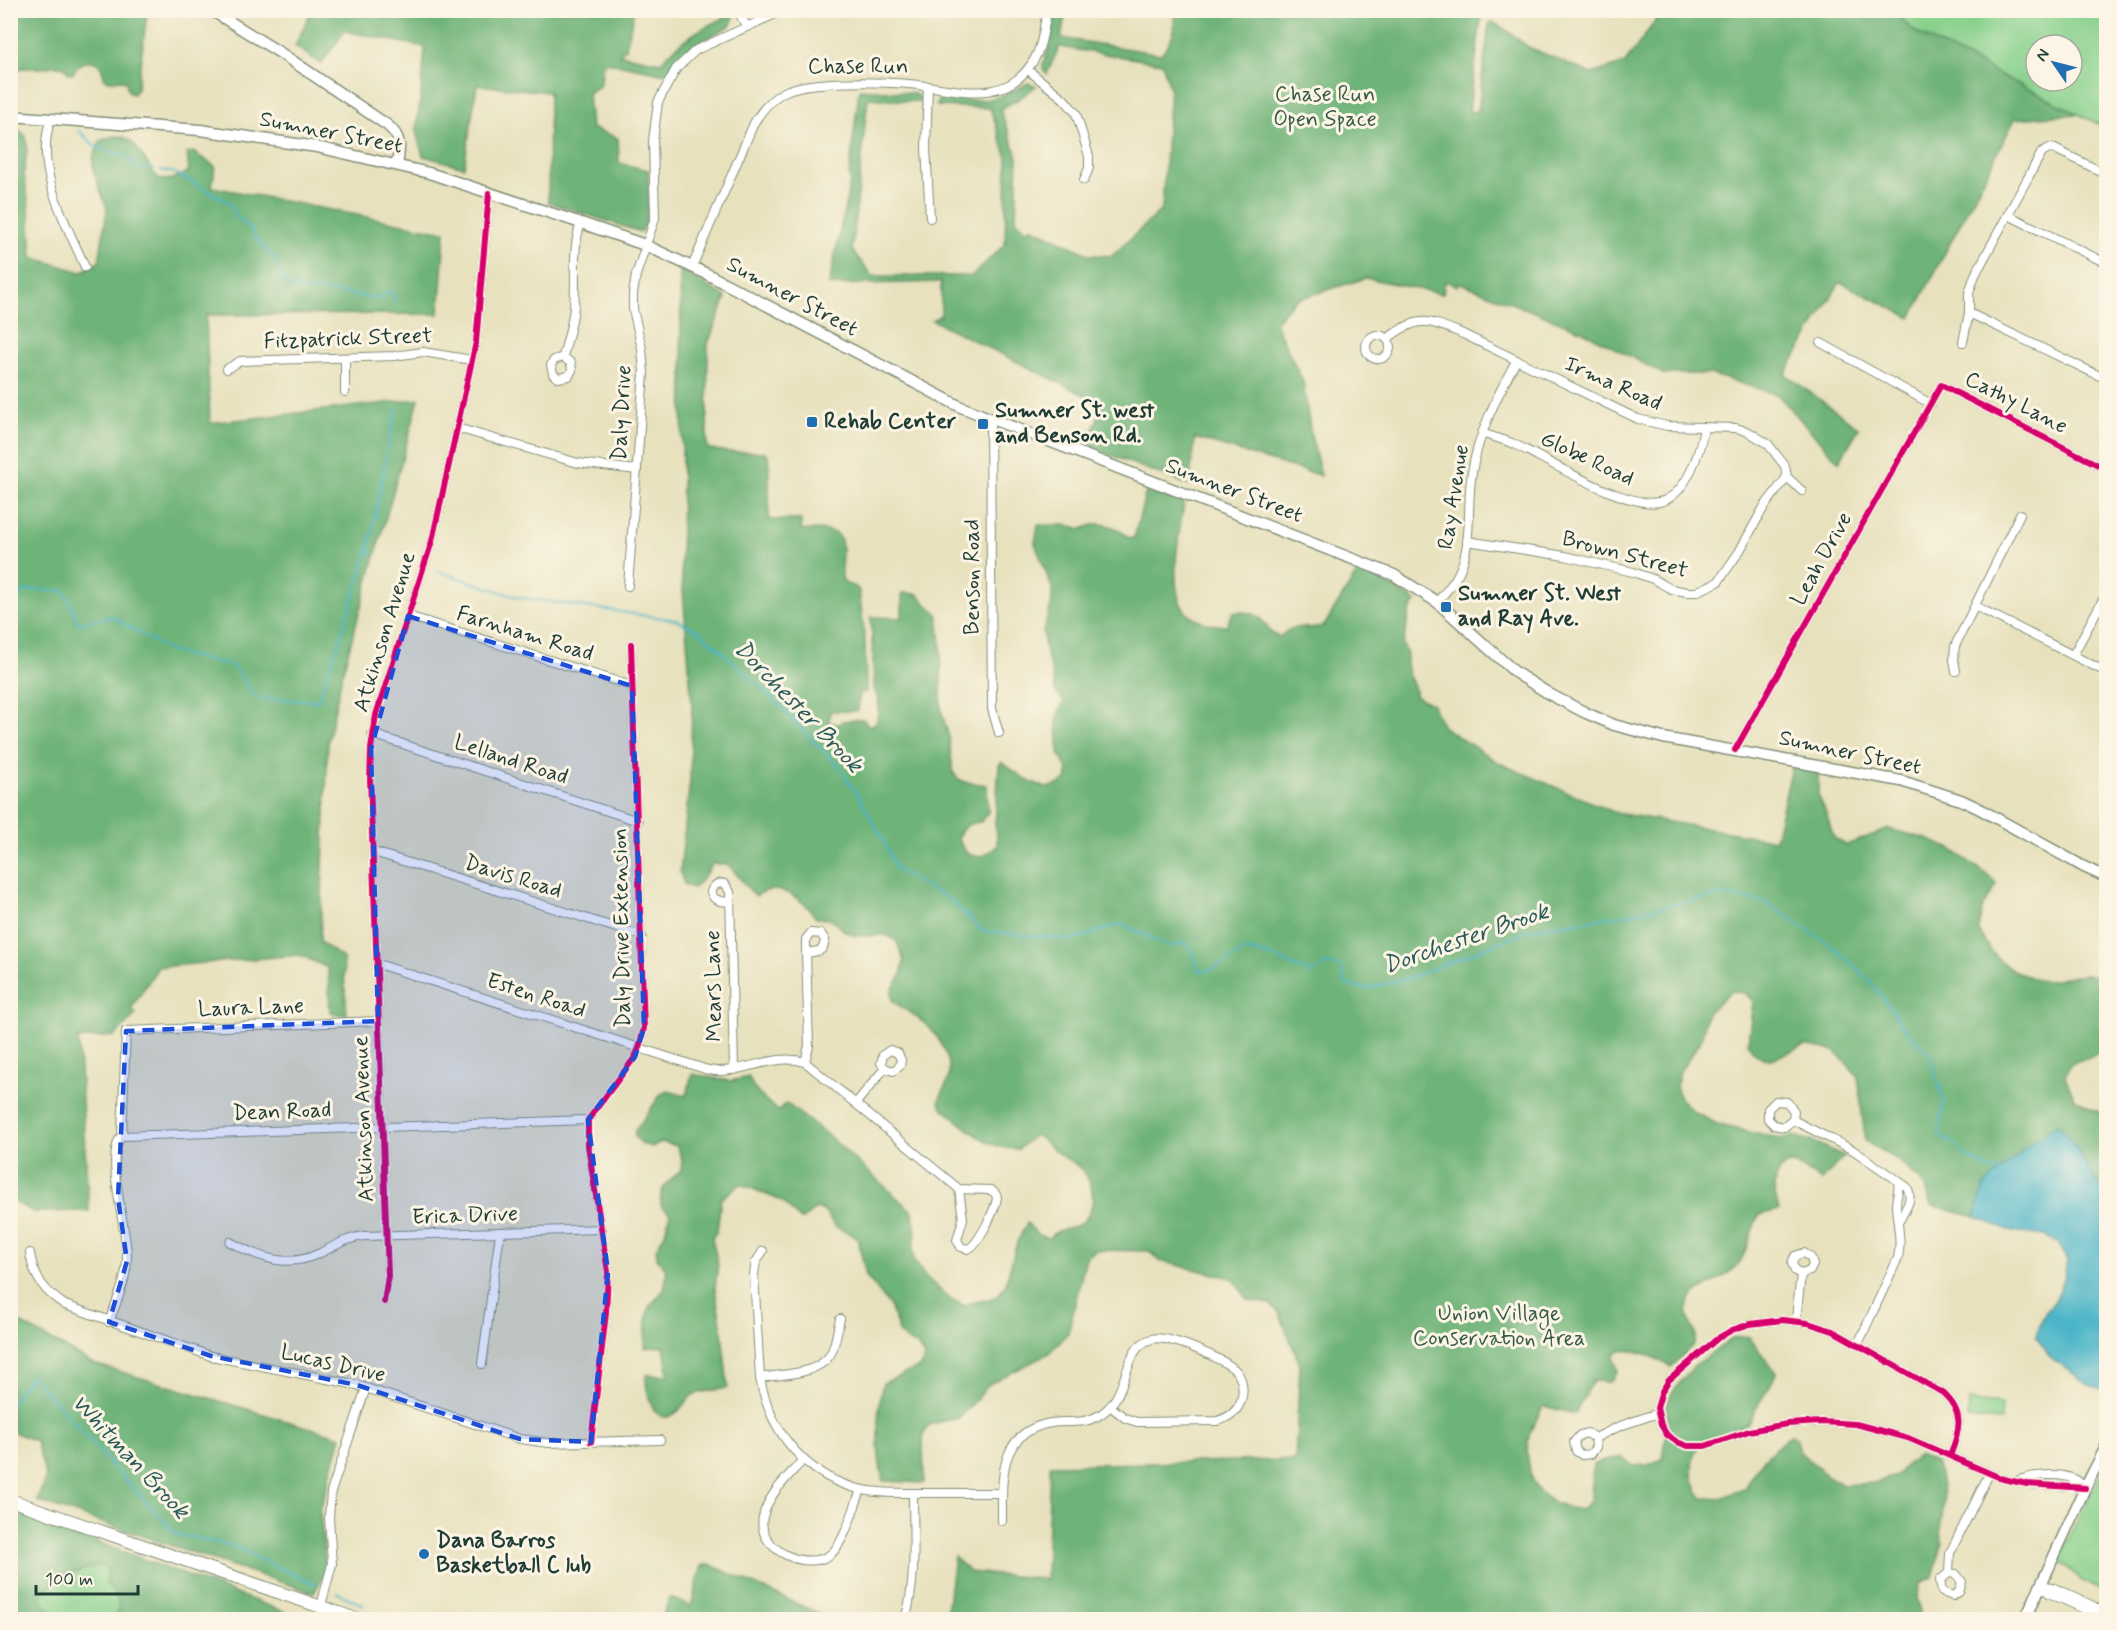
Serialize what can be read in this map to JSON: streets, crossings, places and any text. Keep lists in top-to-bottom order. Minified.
{"streets":{"main road":["Sumner Street"],"street":["Chase Run","Fitzpatrick Street","Irma Road","Cathy Lane","Daly Drive","Globe Road","Ray Avenue","Brown Street","Leah Drive","Benson Road","Atkinson Avenue","Farnham Road","Lelland Road","Davis Road","Daly Drive Extension","Mears Lane","Esten Road","Laura Lane","Dean Road","Erica Drive","Lucas Drive"]},"crossings":[["Chase Run","Sumner Street"],["Sumner Street","Daly Drive"],["Sumner Street","Ray Avenue"],["Sumner Street","Leah Drive"],["Sumner Street","Benson Road"],["Sumner Street","Atkinson Avenue"],["Fitzpatrick Street","Atkinson Avenue"],["Irma Road","Globe Road"],["Irma Road","Ray Avenue"],["Irma Road","Brown Street"],["Cathy Lane","Leah Drive"],["Globe Road","Ray Avenue"],["Ray Avenue","Brown Street"],["Atkinson Avenue","Farnham Road"],["Atkinson Avenue","Lelland Road"],["Atkinson Avenue","Davis Road"],["Atkinson Avenue","Esten Road"],["Atkinson Avenue","Laura Lane"],["Atkinson Avenue","Dean Road"],["Atkinson Avenue","Erica Drive"],["Farnham Road","Daly Drive Extension"],["Lelland Road","Daly Drive Extension"],["Davis Road","Daly Drive Extension"],["Daly Drive Extension","Esten Road"],["Daly Drive Extension","Dean Road"],["Mears Lane","Esten Road"],["Laura Lane","Dean Road"]],"water":["Dorchester Brook","Whitman Brook"],"parks":["Chase Run Open Space","Union Village Conservation Area"],"places":{"transit":["Rehab Center","Sumner St. west and Benson Rd.","Sumner St. West and Ray Ave."],"other":["Dana Barros Basketball C lub"]},"scale_bar":"100 m","north":"top left"}
